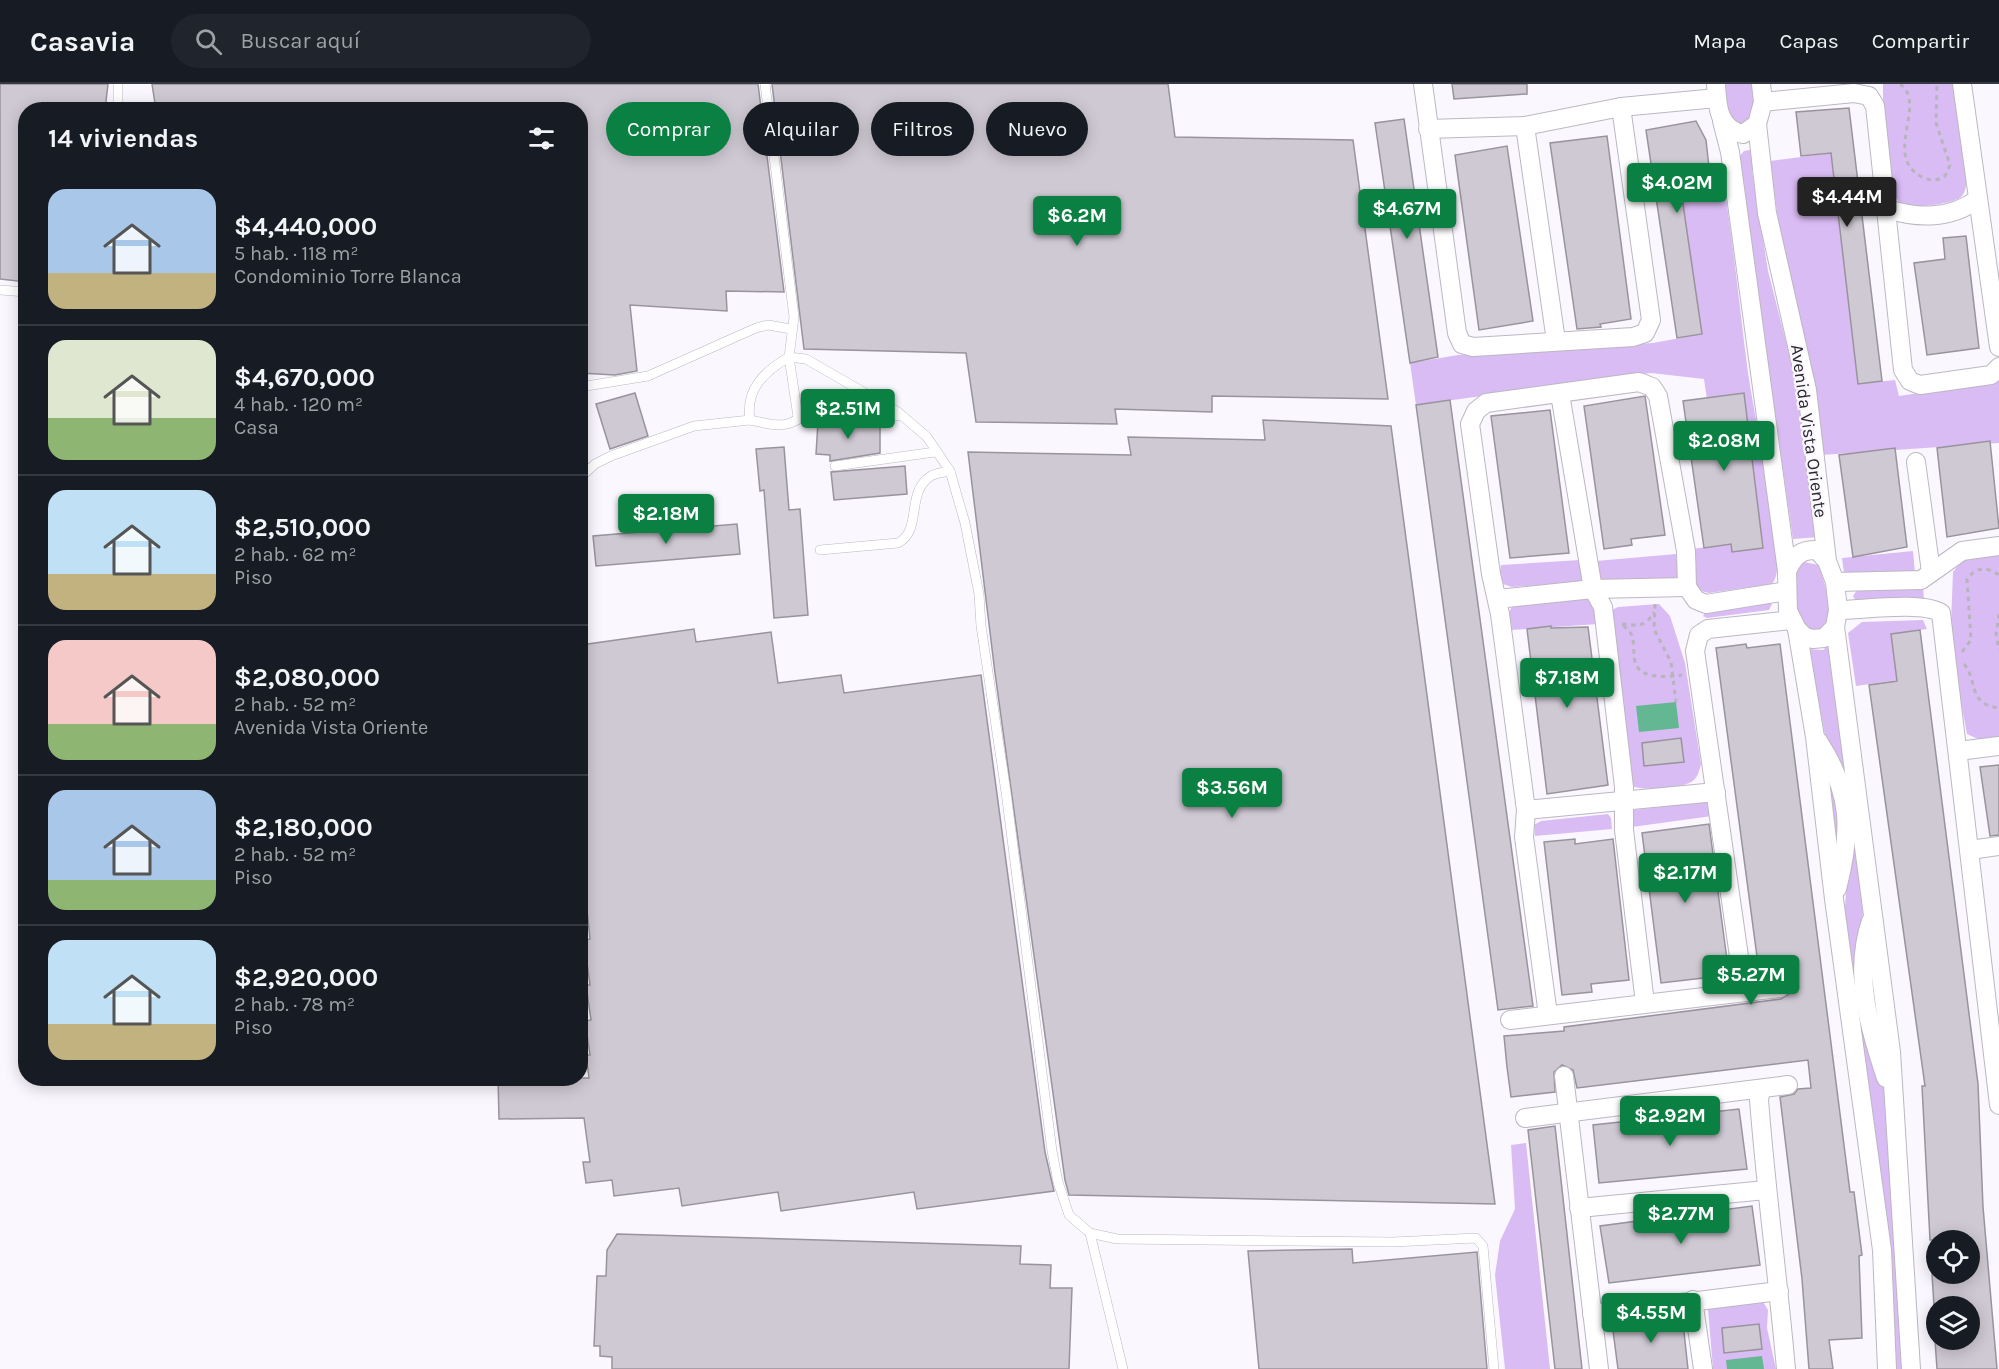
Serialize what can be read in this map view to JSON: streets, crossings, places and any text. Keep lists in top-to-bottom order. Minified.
{"streets":{"street":["Avenida Vista Oriente"]},"page":{"header":"Casavia","search":"Buscar aquí","nav":["Mapa","Capas","Compartir"],"chip":["Comprar","Alquilar","Filtros","Nuevo"],"heading":"14 viviendas","price":["$4.02M","$4.44M","$4.67M","$6.2M","$2.51M","$2.08M","$2.18M","$7.18M","$3.56M","$2.17M","$5.27M","$2.92M","$2.77M","$4.55M"],"list":[{"name":"$4,440,000","note":"5 hab. · 118 m² · Condominio Torre Blanca"},{"name":"$4,670,000","note":"4 hab. · 120 m² · Casa"},{"name":"$2,510,000","note":"2 hab. · 62 m² · Piso"},{"name":"$2,080,000","note":"2 hab. · 52 m² · Avenida Vista Oriente"},{"name":"$2,180,000","note":"2 hab. · 52 m² · Piso"},{"name":"$2,920,000","note":"2 hab. · 78 m² · Piso"}]}}
